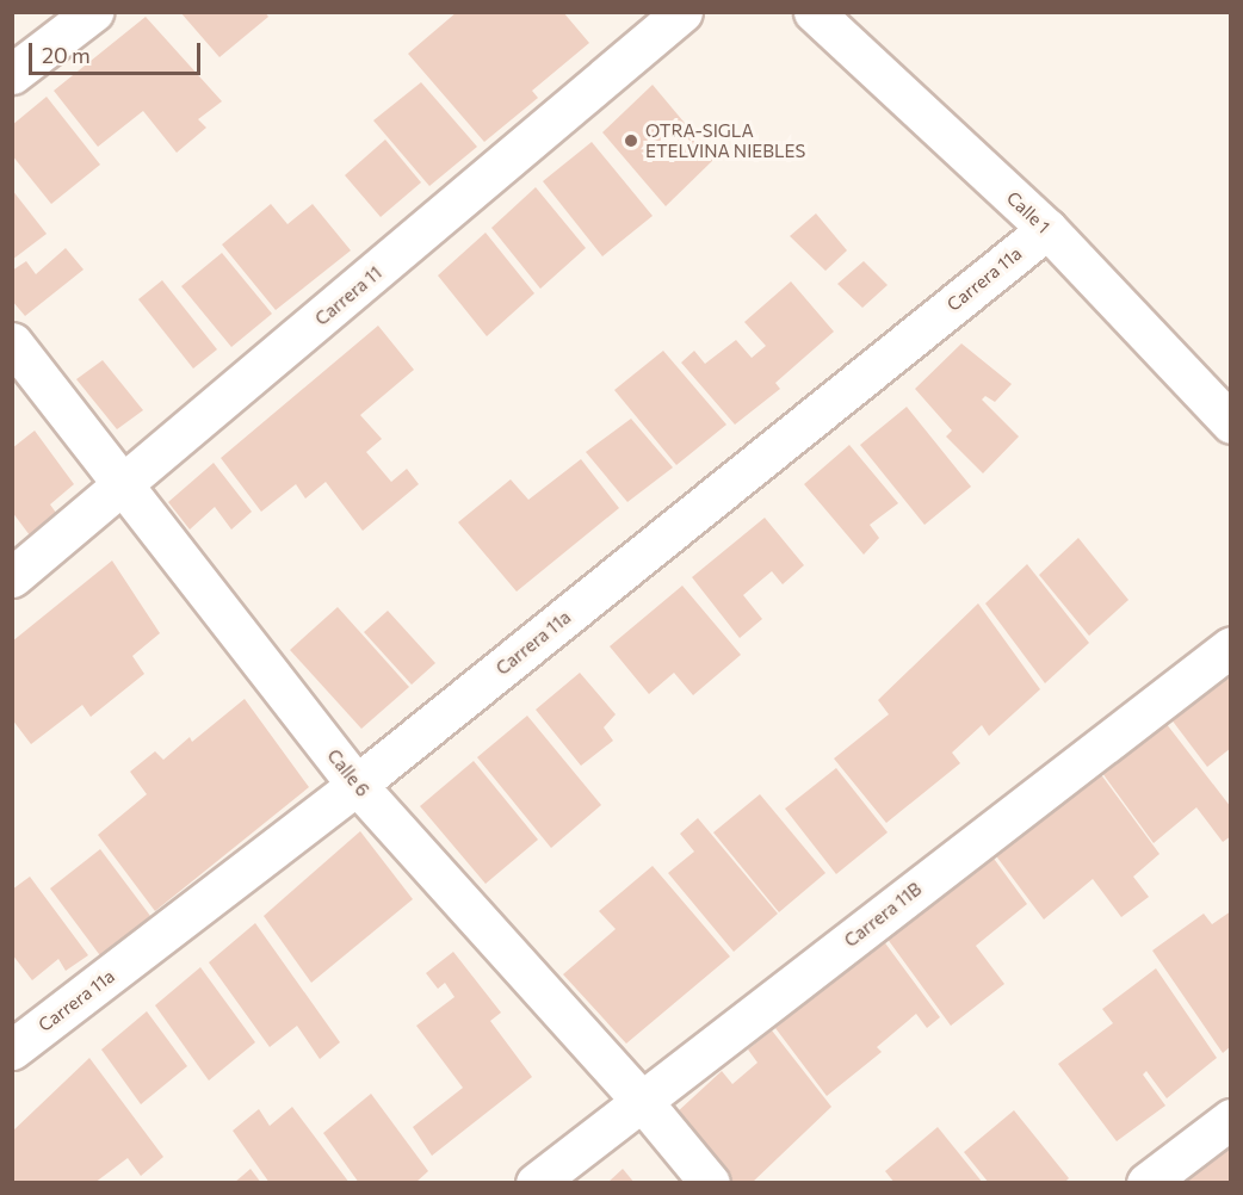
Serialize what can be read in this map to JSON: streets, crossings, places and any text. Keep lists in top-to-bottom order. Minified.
{"streets":{"street":["Calle 1","Carrera 11a","Carrera 11","Calle 6","Carrera 11B"]},"crossings":[["Calle 1","Carrera 11a"],["Carrera 11a","Calle 6"],["Carrera 11","Calle 6"],["Calle 6","Carrera 11B"]],"places":["OTRA-SIGLA ETELVINA NIEBLES"],"scale_bar":"20 m"}
